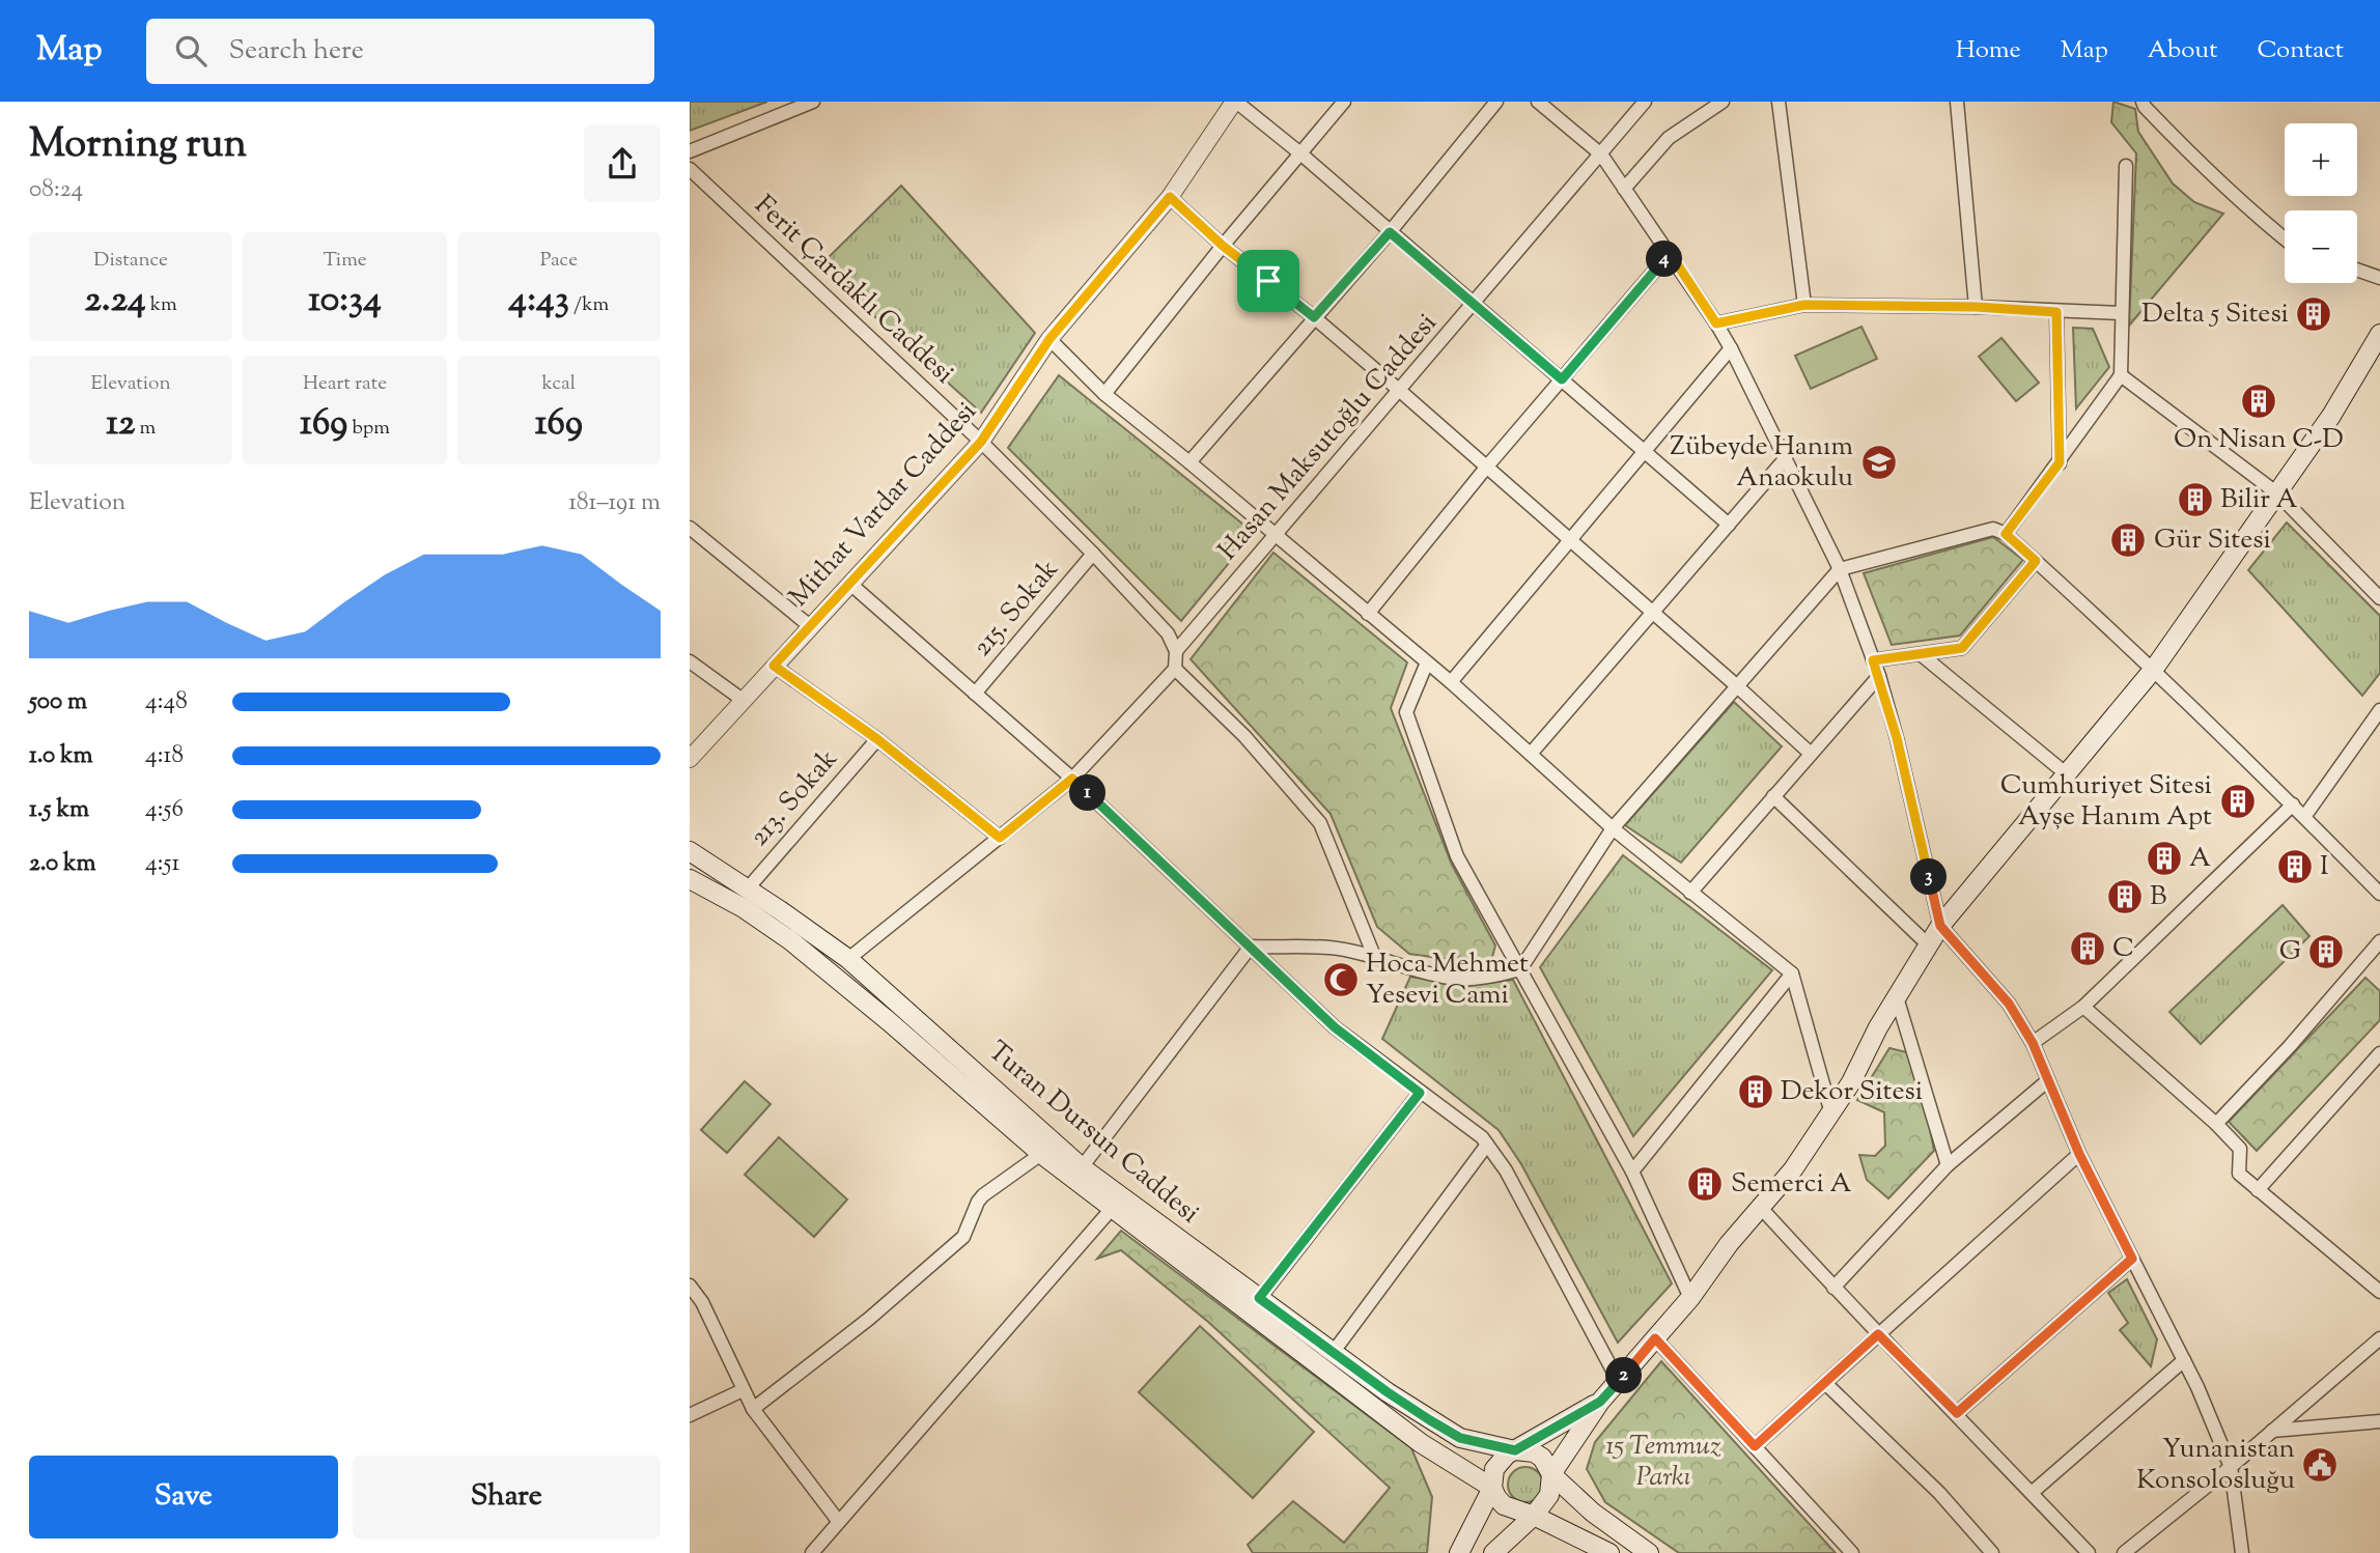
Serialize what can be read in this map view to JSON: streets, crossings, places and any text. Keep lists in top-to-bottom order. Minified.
{"streets":{"main road":["Turan Dursun Caddesi"],"street":["Ferit Çardaklı Caddesi","Hasan Maksutoğlu Caddesi","Mithat Vardar Caddesi","215. Sokak","213. Sokak"]},"crossings":[["Ferit Çardaklı Caddesi","Hasan Maksutoğlu Caddesi"],["Ferit Çardaklı Caddesi","Mithat Vardar Caddesi"],["Ferit Çardaklı Caddesi","215. Sokak"],["213. Sokak","Turan Dursun Caddesi"]],"parks":["15 Temmuz Parkı"],"places":{"building":["Delta 5 Sitesi","On Nisan C-D","Bilir A","Gür Sitesi","Cumhuriyet Sitesi Ayşe Hanım Apt","A","I","B","C","G","Dekor Sitesi","Semerci A"],"school or university":["Zübeyde Hanım Anaokulu"],"mosque":["Hoca Mehmet Yesevi Cami"],"public building":["Yunanistan Konsolosluğu"]},"page":{"header":"Map","search":"Search here","nav":["Home","Map","About","Contact"],"heading":["Morning run","08:24"],"map_buttons":["+","−"],"stats":[["Distance","2.24 km"],["Time","10:34"],["Pace","4:43 /km"],["Elevation","12 m"],["Heart rate","169 bpm"],["kcal","169"]],"pins":["4","1","3","2"],"chart":["Elevation","181–191 m"],"list":[{"name":"500 m","note":"4:48"},{"name":"1.0 km","note":"4:18"},{"name":"1.5 km","note":"4:56"},{"name":"2.0 km","note":"4:51"}],"buttons":["Save","Share"]}}
